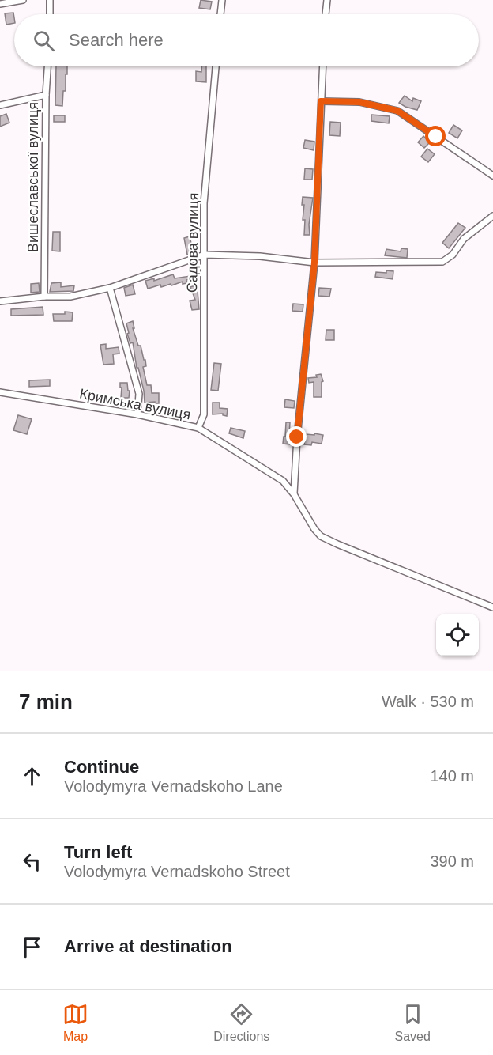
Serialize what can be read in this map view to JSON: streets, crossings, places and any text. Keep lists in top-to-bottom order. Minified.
{"streets":{"street":["Вишеславської вулиця","Садова вулиця","Кримська вулиця"]},"crossings":[["Садова вулиця","Кримська вулиця"]],"page":{"search":"Search here","heading":["7 min","Walk · 530 m"],"list":[["Continue","Volodymyra Vernadskoho Lane","140 m"],["Turn left","Volodymyra Vernadskoho Street","390 m"],"Arrive at destination"],"nav":["Map","Directions","Saved"]}}
